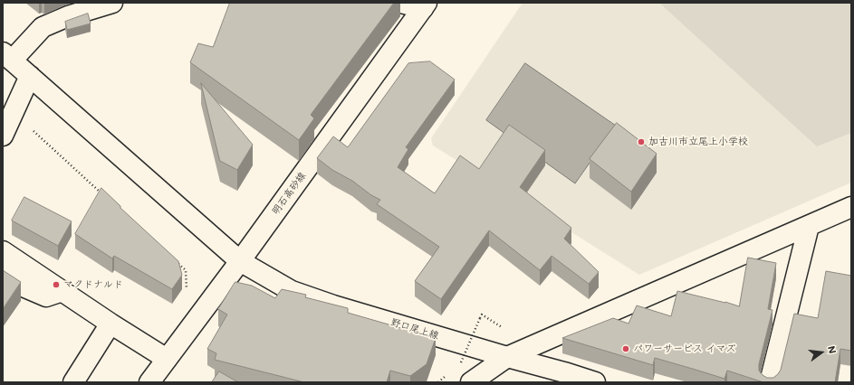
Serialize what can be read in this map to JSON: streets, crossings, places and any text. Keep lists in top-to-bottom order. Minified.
{"streets":{"street":["明石高砂線","野口尾上線"]},"crossings":[["明石高砂線","野口尾上線"]],"places":["加古川市立尾上小学校","マクドナルド","パワーサービス イマズ"],"north":"right"}
